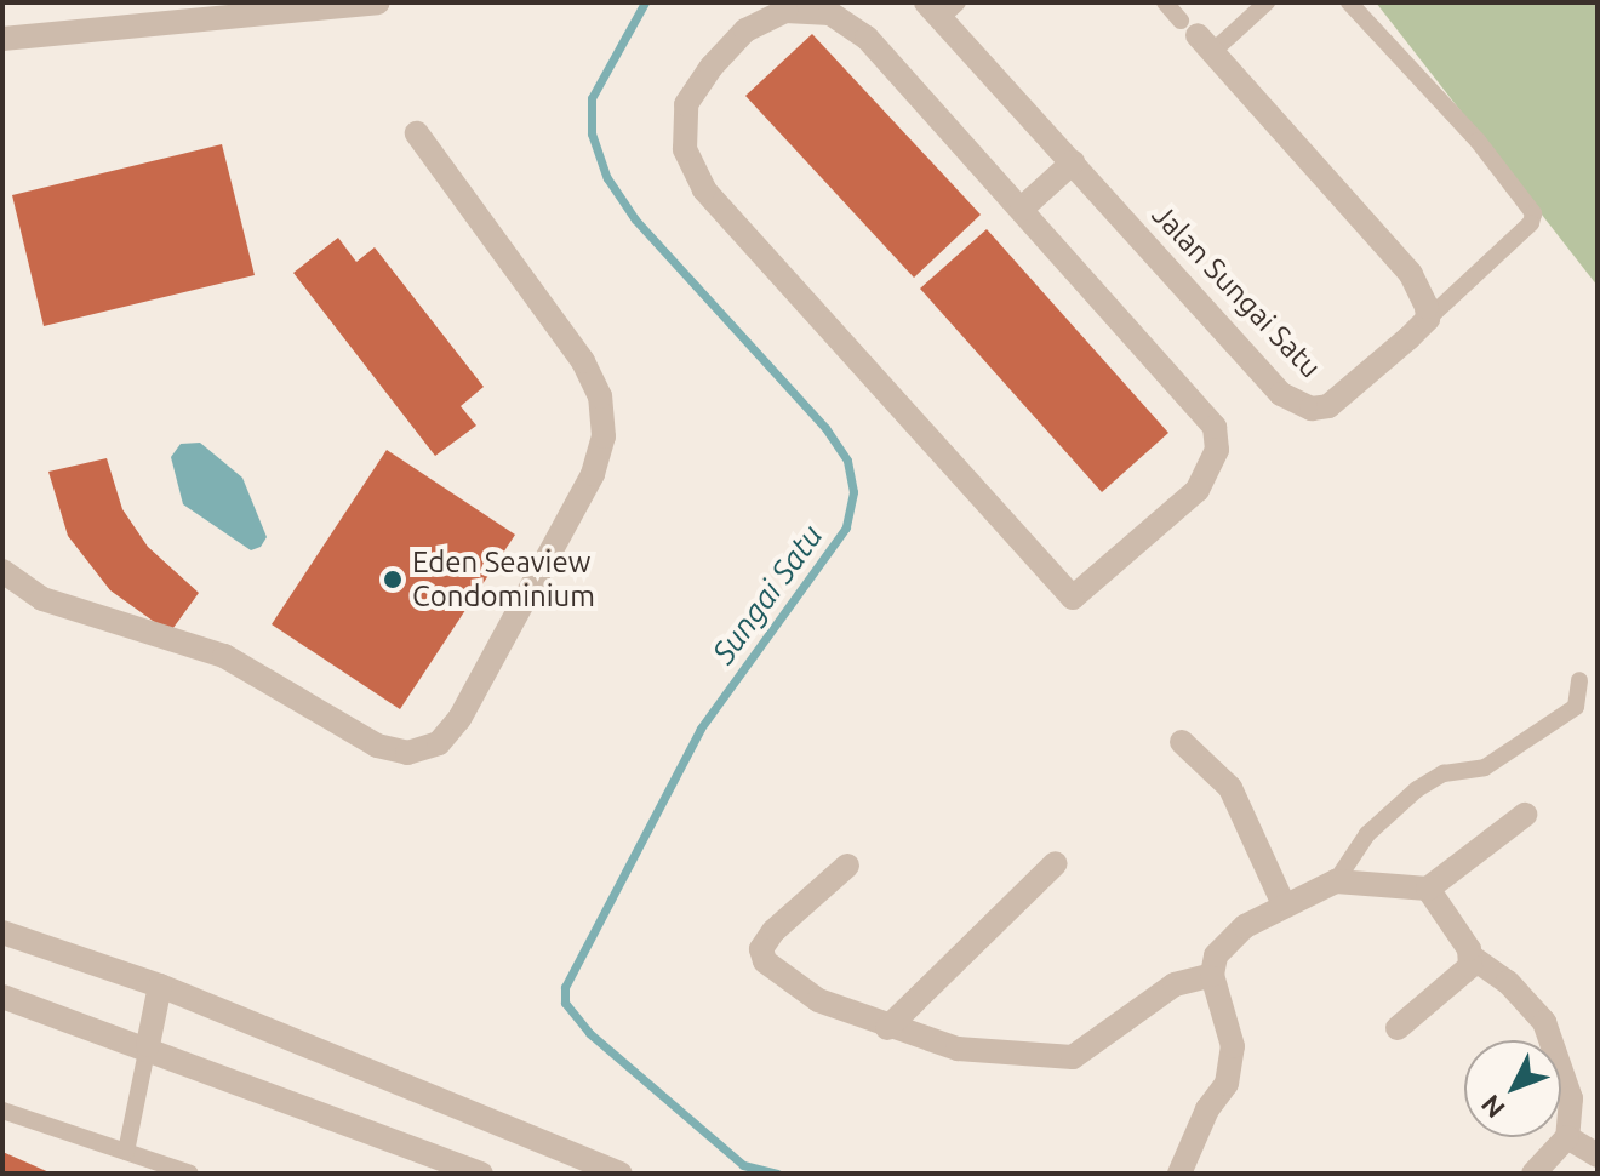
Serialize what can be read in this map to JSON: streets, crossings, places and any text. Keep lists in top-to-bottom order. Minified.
{"streets":{"street":["Jalan Sungai Satu"]},"water":["Sungai Satu"],"places":["Eden Seaview Condominium"],"north":"bottom left"}
